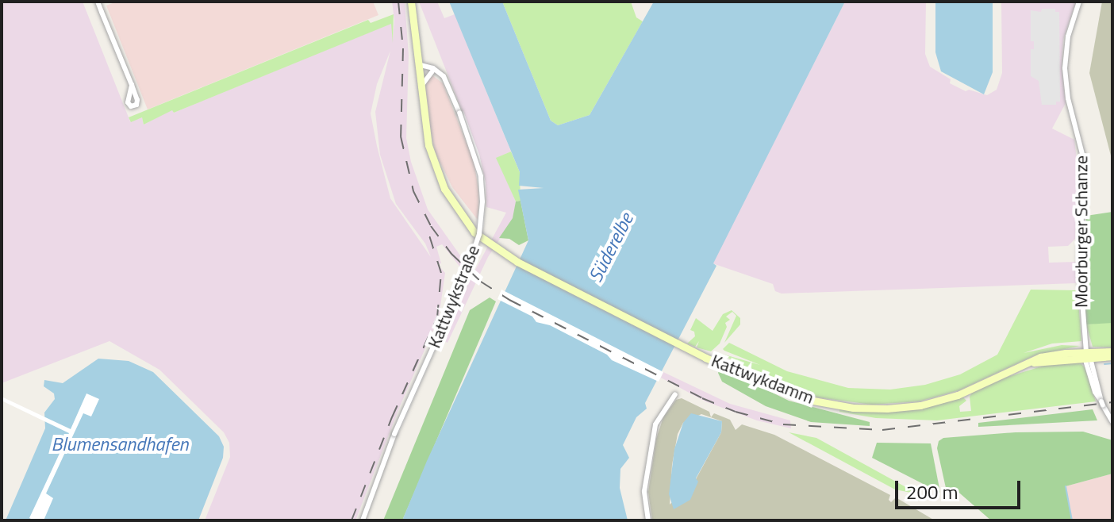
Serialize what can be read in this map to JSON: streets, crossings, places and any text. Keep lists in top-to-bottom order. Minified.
{"streets":{"main road":["Kattwykdamm"],"street":["Moorburger Schanze","Kattwykstraße"]},"crossings":[["Moorburger Schanze","Kattwykdamm"]],"water":["Süderelbe","Blumensandhafen"],"scale_bar":"200 m"}
